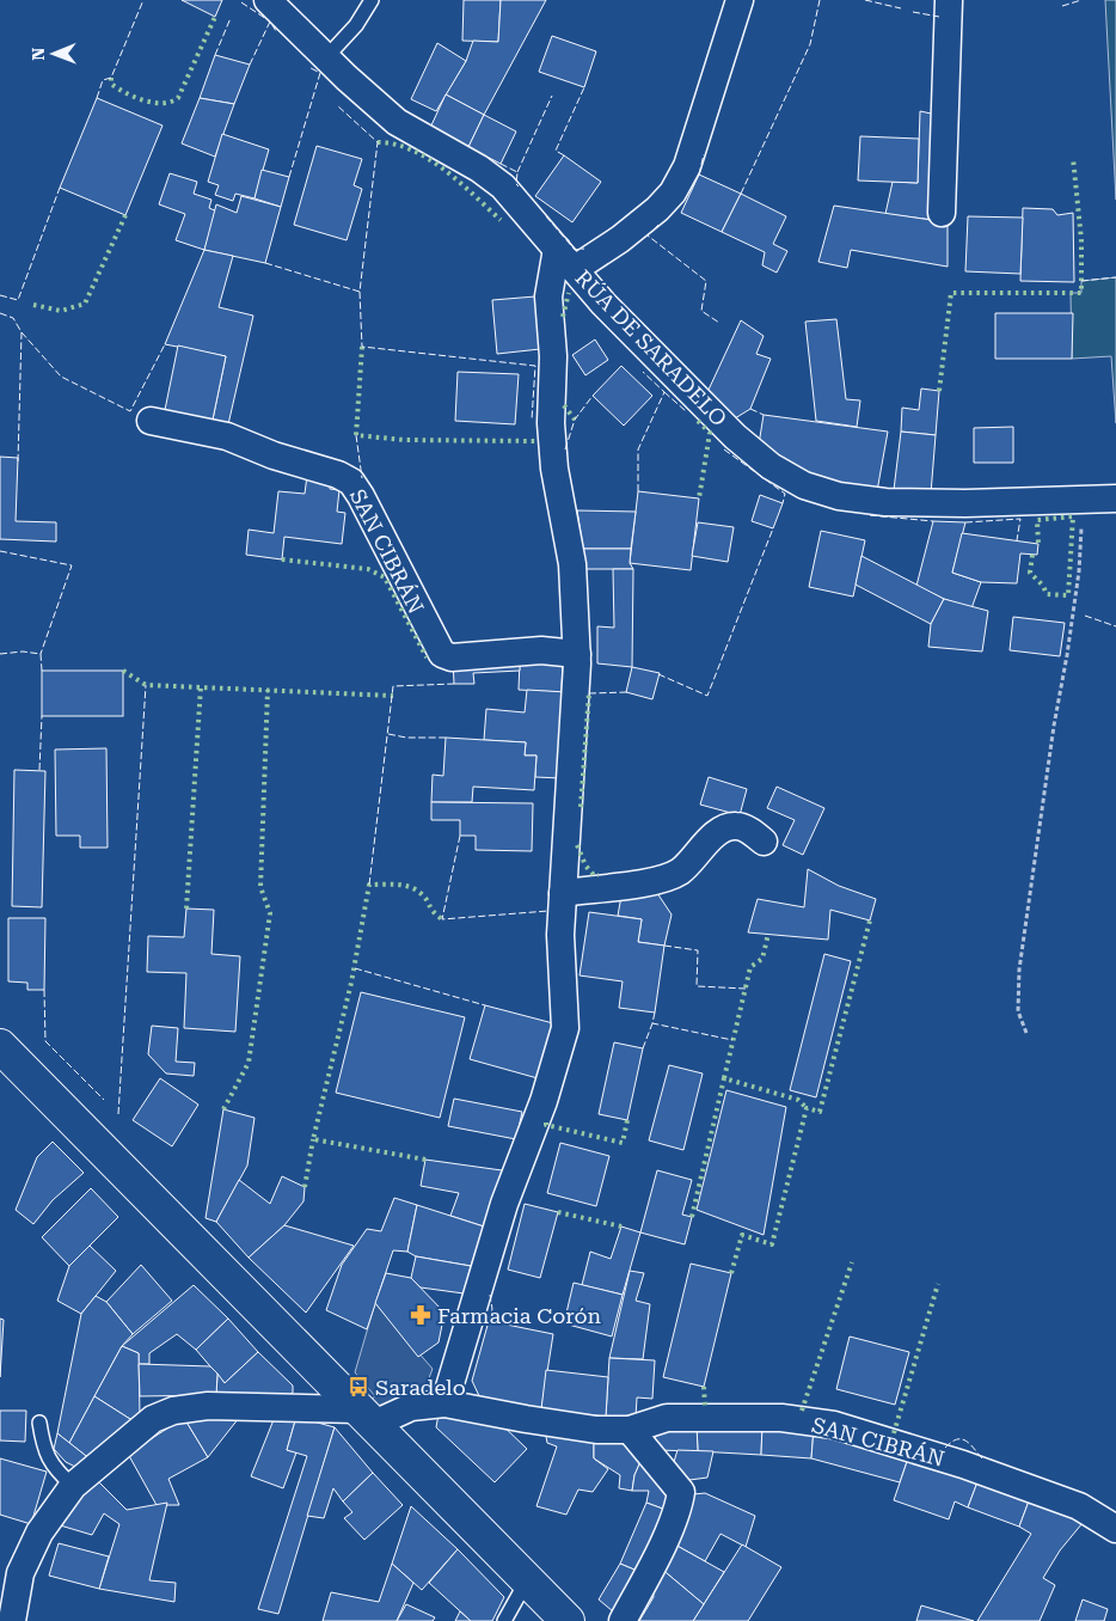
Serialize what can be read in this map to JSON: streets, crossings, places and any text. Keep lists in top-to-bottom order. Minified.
{"streets":{"street":["RÚA DE SARADELO","SAN CIBRÁN"]},"places":{"pharmacy":["Farmacia Corón"],"bus stop":["Saradelo"]},"north":"left"}
